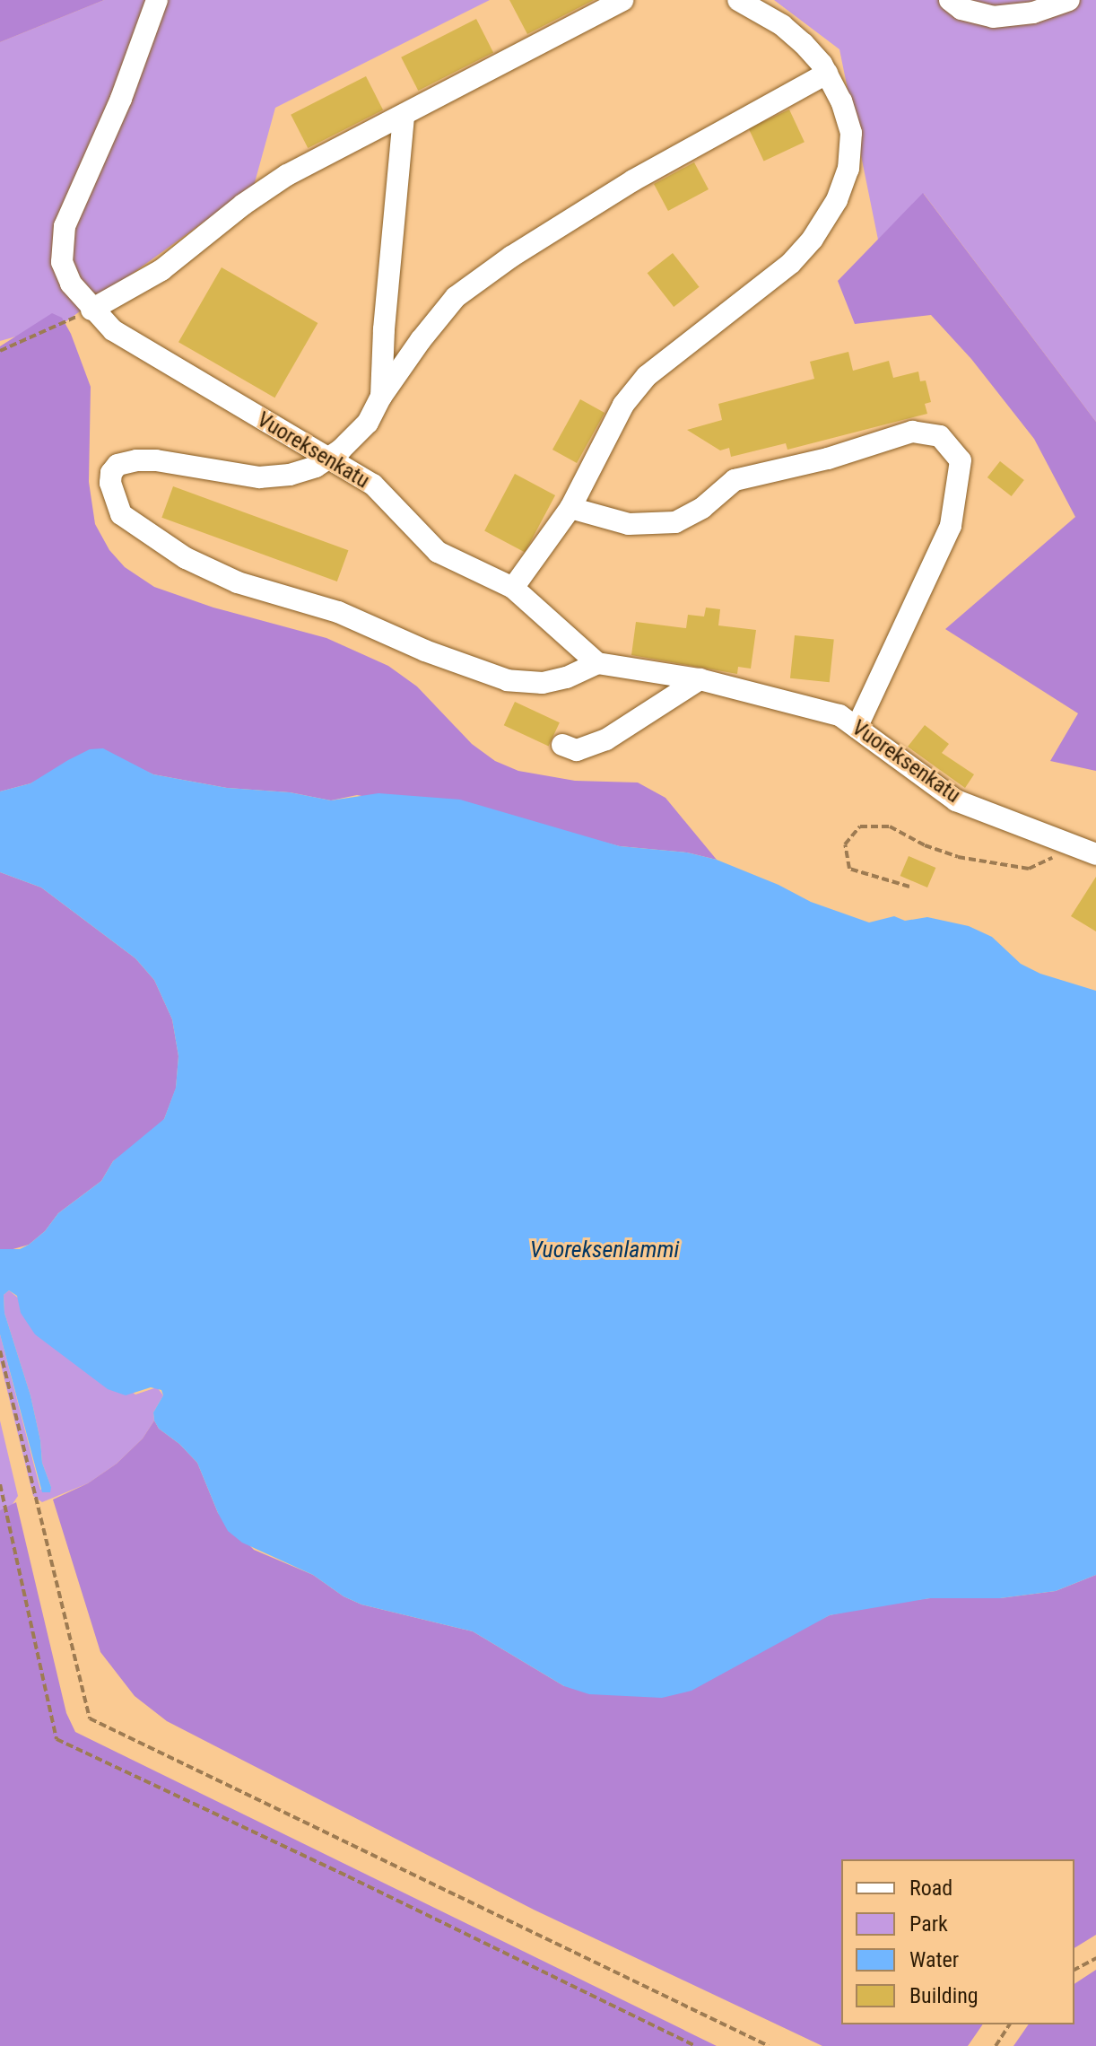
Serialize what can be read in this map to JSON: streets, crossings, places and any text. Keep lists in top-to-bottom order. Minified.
{"streets":{"street":["Vuoreksenkatu"]},"water":["Vuoreksenlammi"],"legend":["Road","Park","Water","Building"]}
